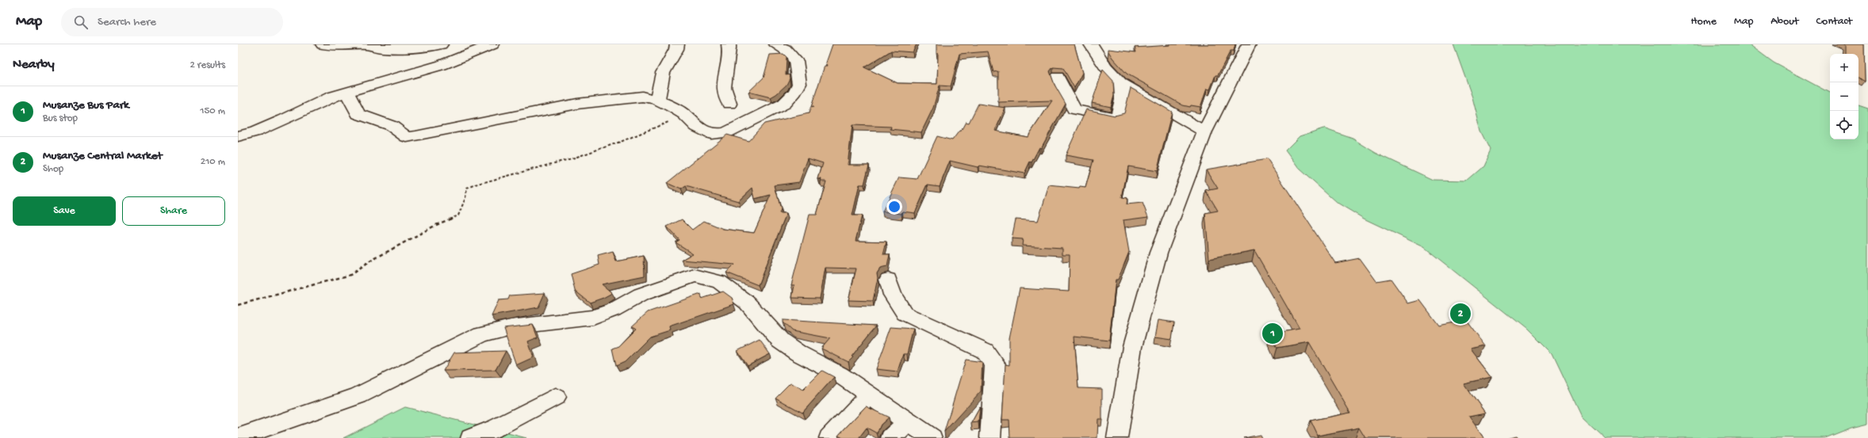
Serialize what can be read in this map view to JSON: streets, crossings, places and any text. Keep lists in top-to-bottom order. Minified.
{"page":{"header":"Map","search":"Search here","nav":["Home","Map","About","Contact"],"heading":["Nearby","2 results"],"map_buttons":["+","−"],"list":[{"mark":"1","name":"Musanze Bus Park","note":"Bus stop","value":"150 m"},{"mark":"2","name":"Musanze Central Market","note":"Shop","value":"210 m"}],"buttons":["Save","Share"],"pins":["2","1"]}}
